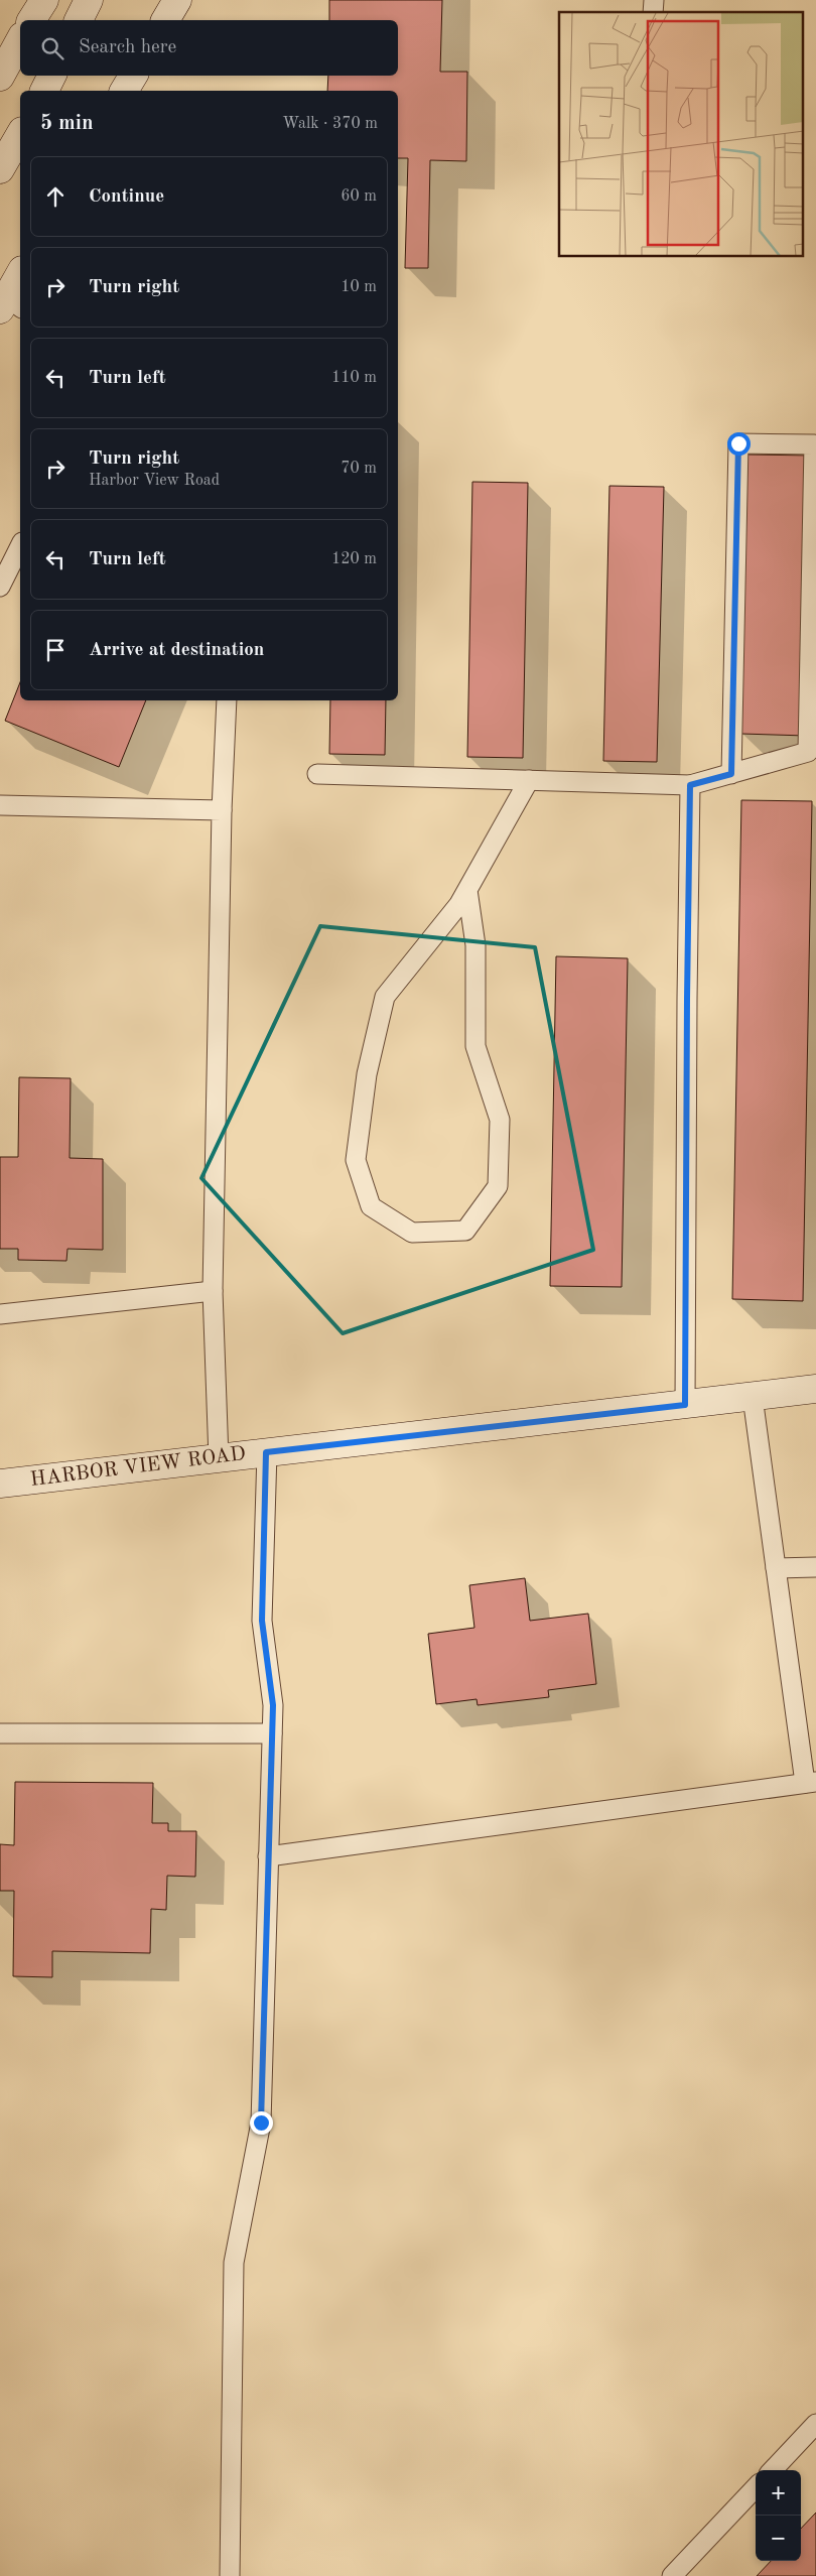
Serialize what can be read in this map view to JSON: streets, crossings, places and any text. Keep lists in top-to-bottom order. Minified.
{"streets":{"main road":["HARBOR VIEW ROAD"]},"page":{"search":"Search here","heading":["5 min","Walk · 370 m"],"list":[["Continue","60 m"],["Turn right","10 m"],["Turn left","110 m"],["Turn right","Harbor View Road","70 m"],["Turn left","120 m"],"Arrive at destination"],"map_buttons":["+","−"]}}
